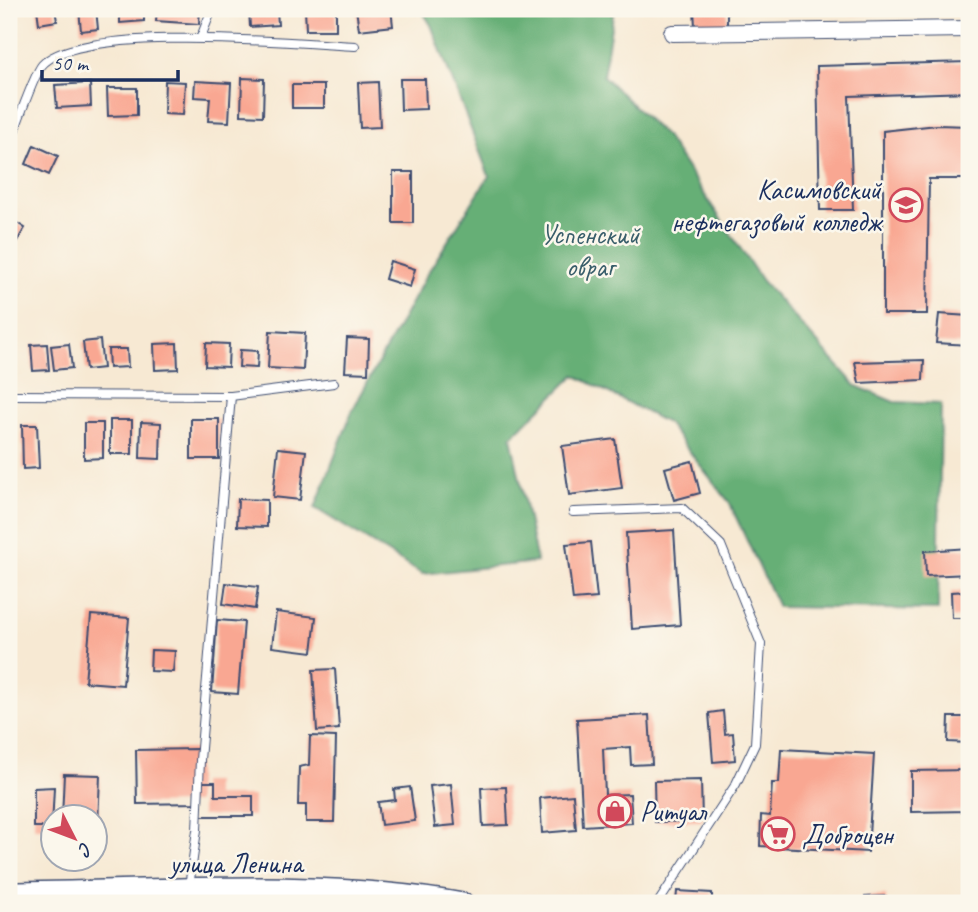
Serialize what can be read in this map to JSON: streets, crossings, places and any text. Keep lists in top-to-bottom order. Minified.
{"streets":{"street":["улица Ленина"]},"parks":["Успенский овраг"],"places":{"school or university":["Касимовский нефтегазовый колледж"],"shop":["Ритуал"],"supermarket":["Доброцен"]},"scale_bar":"50 m","north":"bottom right"}
